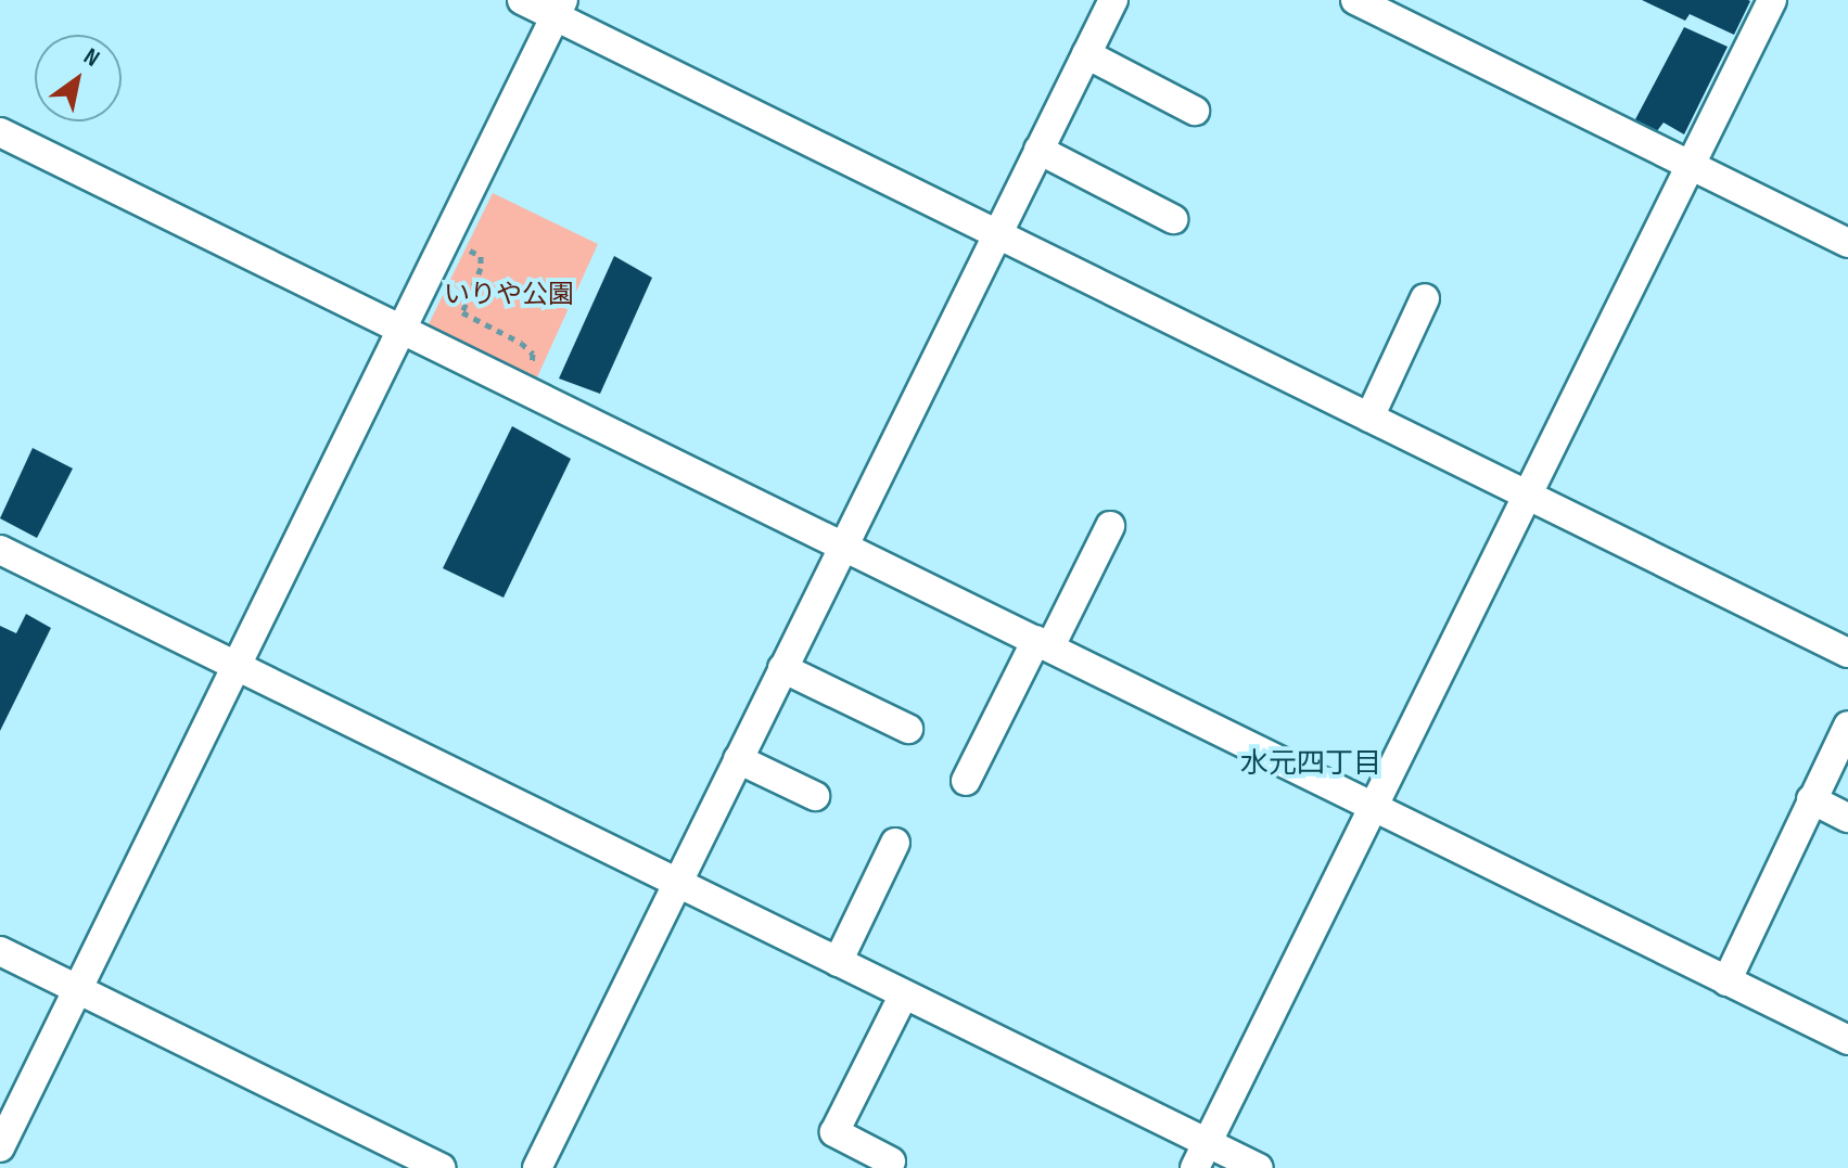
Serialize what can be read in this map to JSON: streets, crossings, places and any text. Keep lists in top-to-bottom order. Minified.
{"districts":["水元四丁目"],"parks":["いりや公園"],"north":"top right"}
